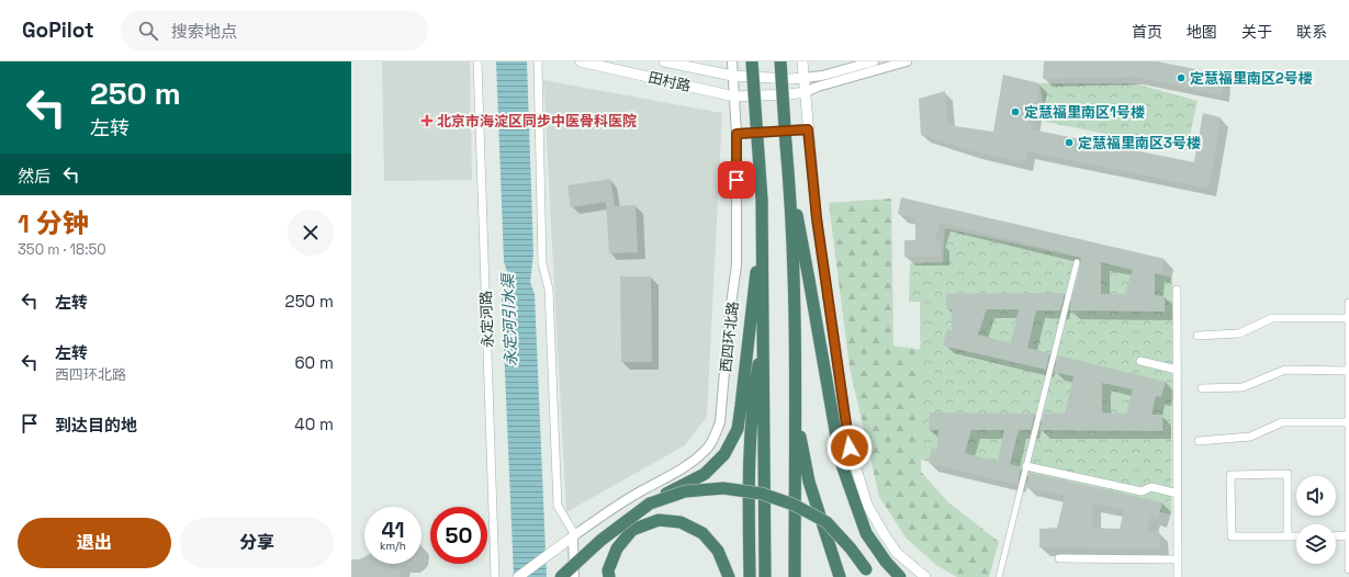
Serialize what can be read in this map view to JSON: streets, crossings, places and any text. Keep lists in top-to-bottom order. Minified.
{"streets":{"main road":["田村路"],"street":["永定河路","西四环北路"]},"crossings":[["田村路","西四环北路"]],"water":["永定河引水渠"],"places":{"other":["定慧福里南区2号楼","定慧福里南区1号楼","定慧福里南区3号楼"],"health":["北京市海淀区同步中医骨科医院"]},"page":{"header":"GoPilot","search":"搜索地点","nav":["首页","地图","关于","联系"],"turn":["250 m","左转"],"then":"然后","heading":["1 分钟","350 m · 18:50"],"list":[{"name":"左转","value":"250 m"},{"name":"左转","note":"西四环北路","value":"60 m"},{"name":"到达目的地","value":"40 m"}],"speed":"41 km/h","limit":"50","buttons":["退出","分享"]}}
